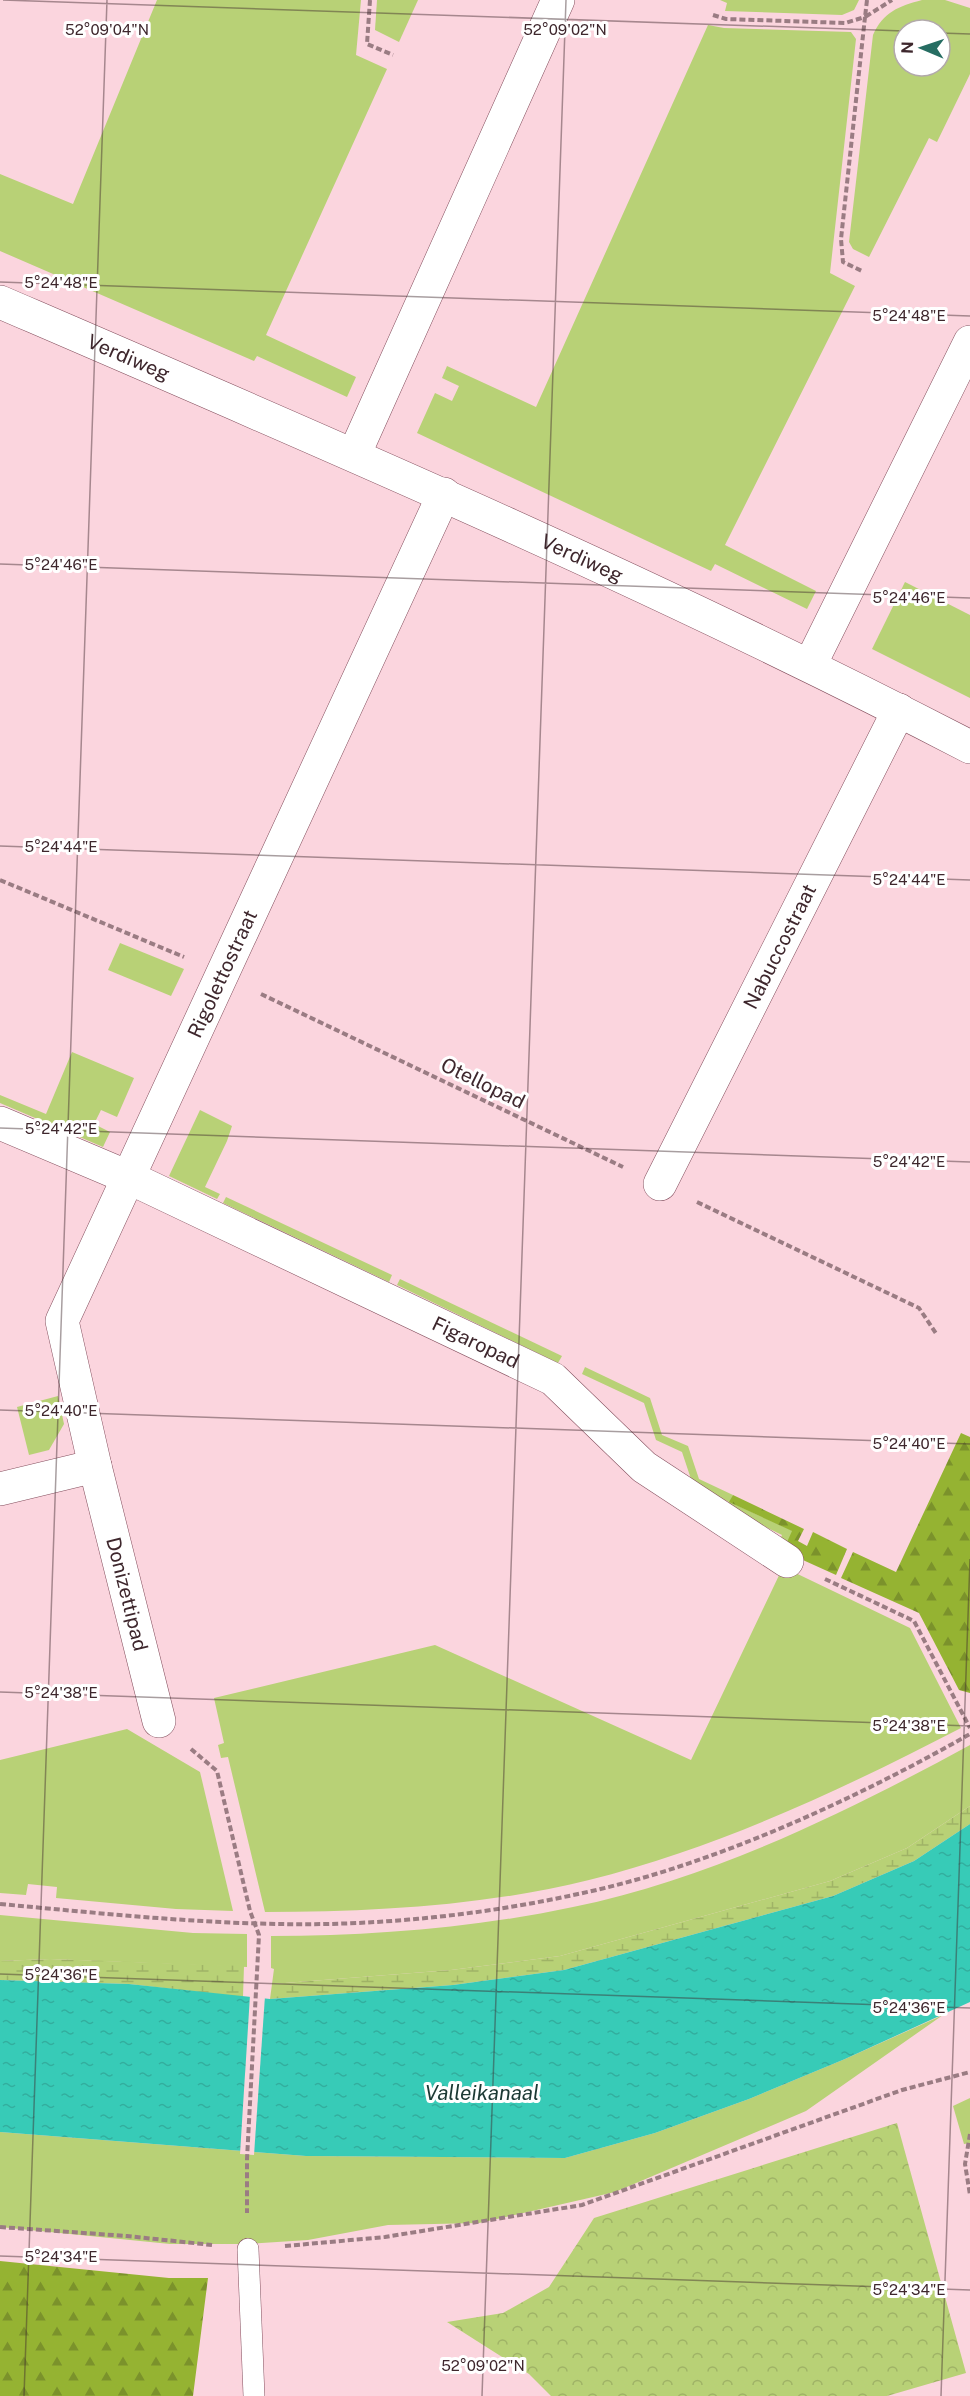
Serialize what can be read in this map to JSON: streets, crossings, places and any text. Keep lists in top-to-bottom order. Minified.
{"streets":{"street":["Verdiweg","Nabuccostraat","Rigolettostraat","Figaropad","Donizettipad"],"path":["Otellopad"]},"crossings":[["Verdiweg","Nabuccostraat"],["Verdiweg","Rigolettostraat"],["Nabuccostraat","Otellopad"],["Rigolettostraat","Otellopad"],["Rigolettostraat","Figaropad"],["Rigolettostraat","Donizettipad"]],"water":["Valleikanaal"],"north":"left","coordinates":["52°09'04\"N","52°09'02\"N","5°24'48\"E","5°24'46\"E","5°24'44\"E","5°24'42\"E","5°24'40\"E","5°24'38\"E","5°24'36\"E","5°24'34\"E"]}
